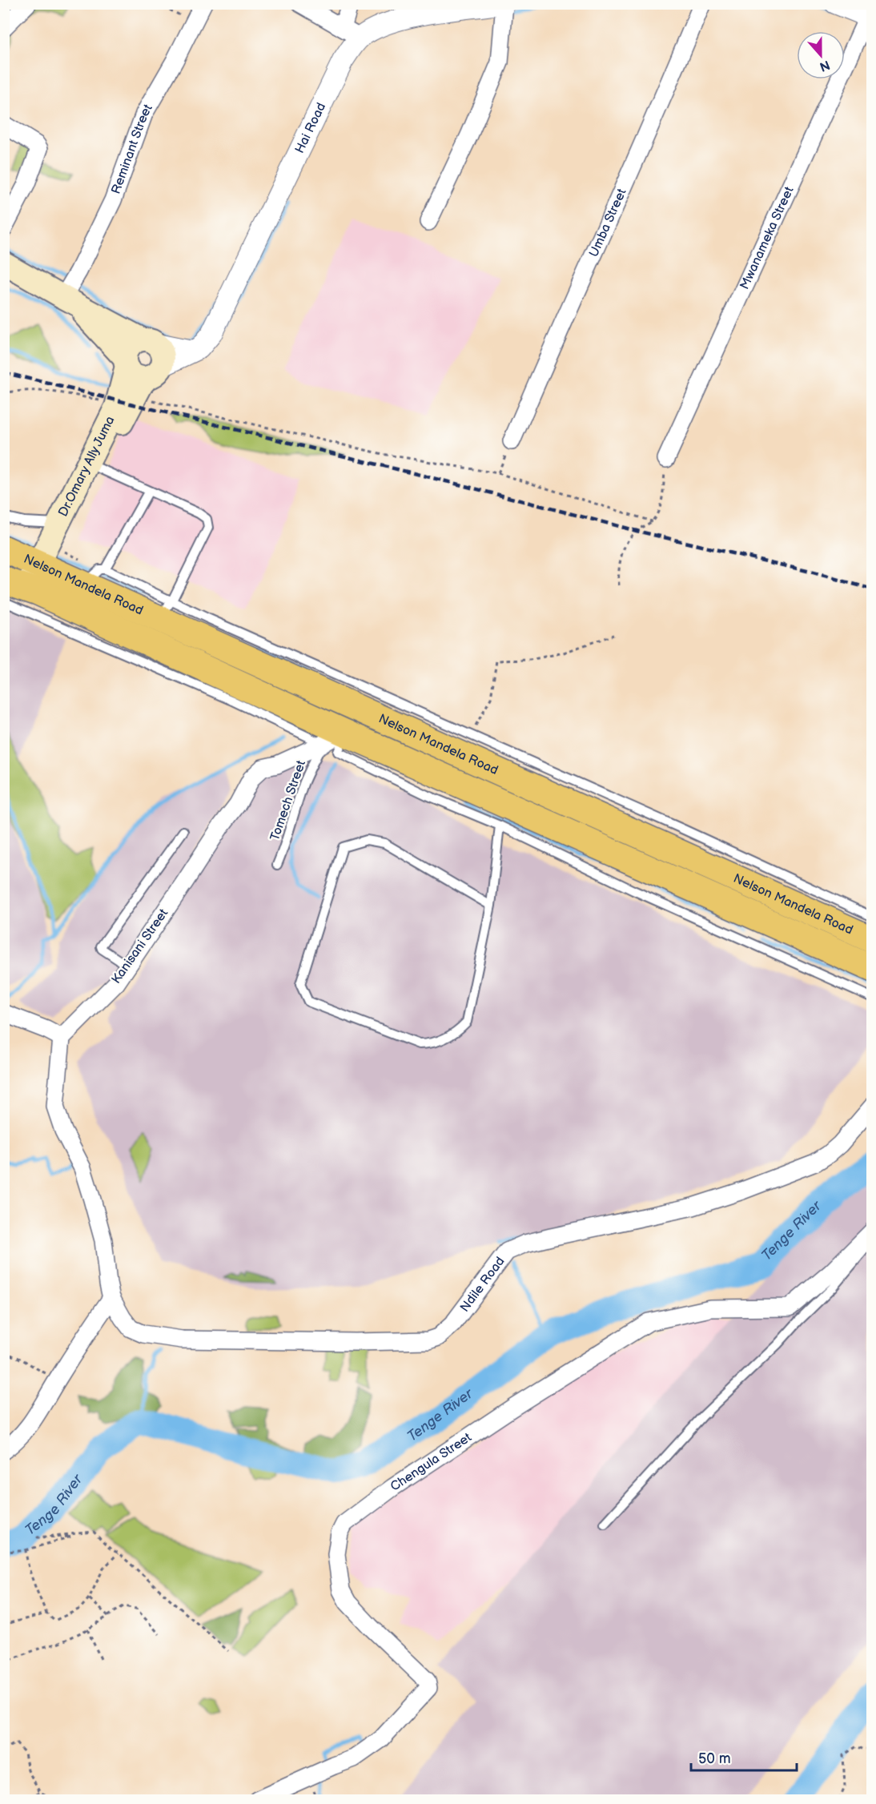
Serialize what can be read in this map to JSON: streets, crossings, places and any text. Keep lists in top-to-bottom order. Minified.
{"streets":{"main road":["Dr.Omary Ally Juma","Nelson Mandela Road"],"street":["Hai Road","Reminant Street","Umba Street","Mwanameka Street","Kanisani Street","Ndile Road","Chengula Street"],"lane":["Tomech Street"]},"crossings":[["Hai Road","Dr.Omary Ally Juma"],["Dr.Omary Ally Juma","Nelson Mandela Road"],["Nelson Mandela Road","Tomech Street"],["Nelson Mandela Road","Kanisani Street"],["Tomech Street","Kanisani Street"]],"water":["Tenge River"],"scale_bar":"50 m","north":"bottom"}
